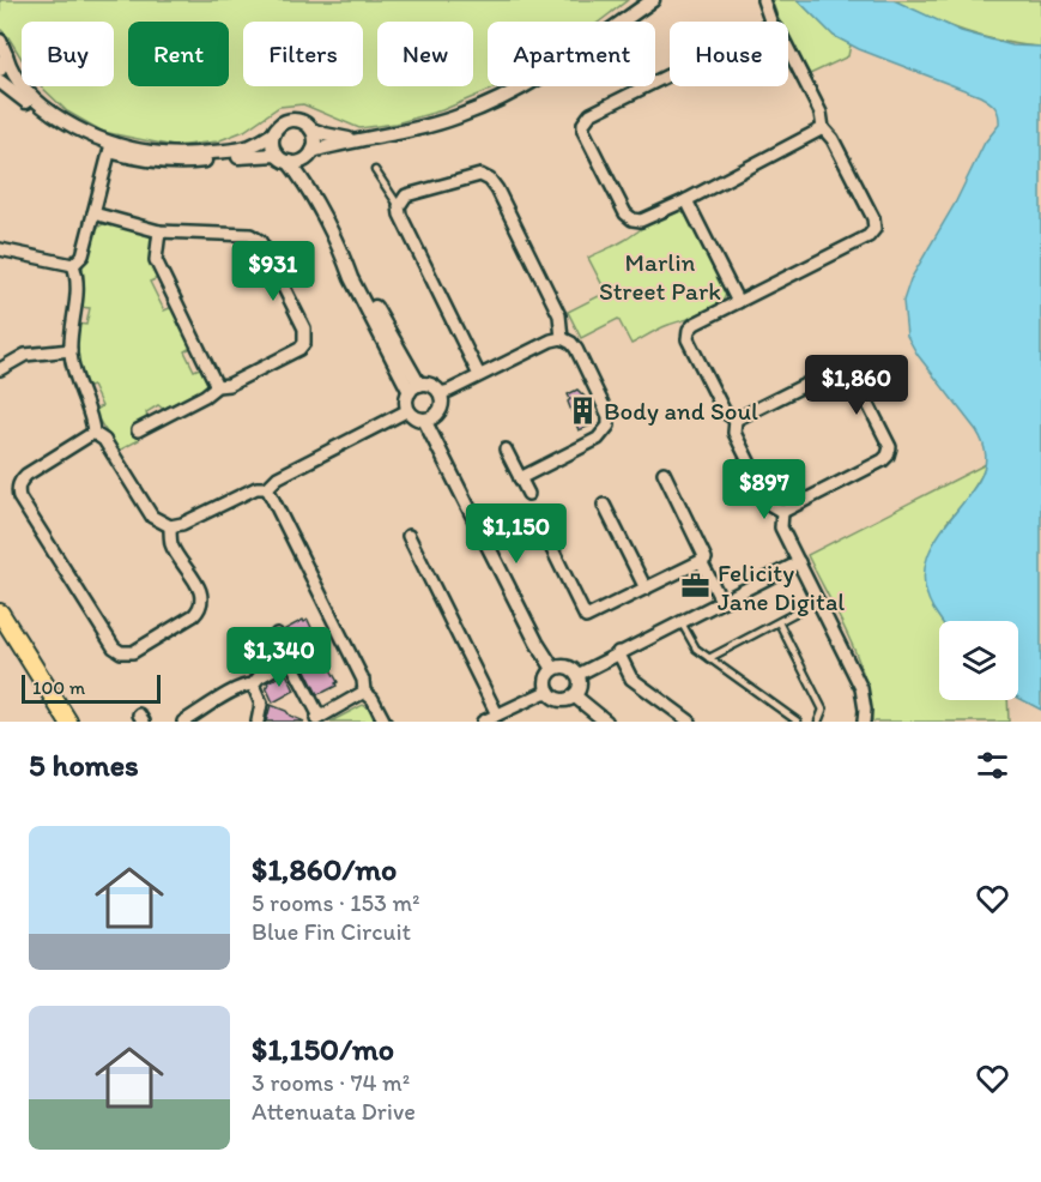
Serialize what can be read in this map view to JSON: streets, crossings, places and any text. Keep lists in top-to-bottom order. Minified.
{"parks":["Marlin Street Park"],"places":{"building":["Body and Soul"],"office":["Felicity Jane Digital"]},"scale_bar":"100 m","page":{"chip":["Buy","Rent","Filters","New","Apartment","House"],"price":["$931","$1,860","$897","$1,150","$1,340"],"scale":"100 m","heading":"5 homes","list":[{"name":"$1,860/mo","note":"5 rooms · 153 m² · Blue Fin Circuit"},{"name":"$1,150/mo","note":"3 rooms · 74 m² · Attenuata Drive"}]}}
